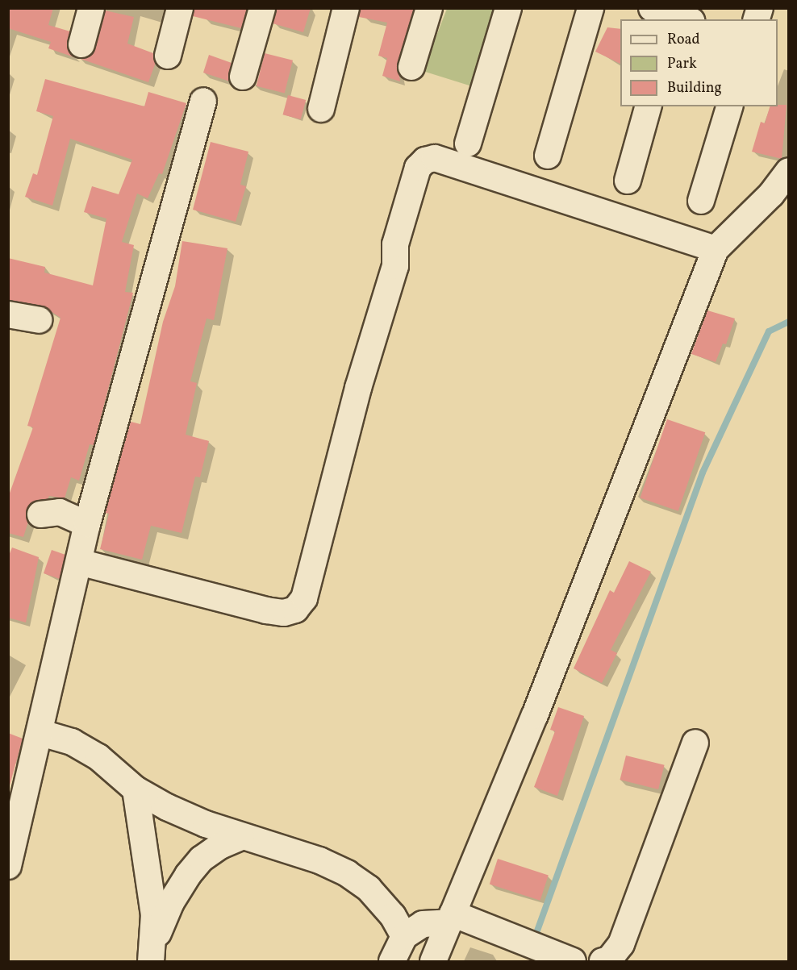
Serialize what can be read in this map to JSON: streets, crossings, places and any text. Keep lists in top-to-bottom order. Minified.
{"legend":["Road","Park","Building"]}
